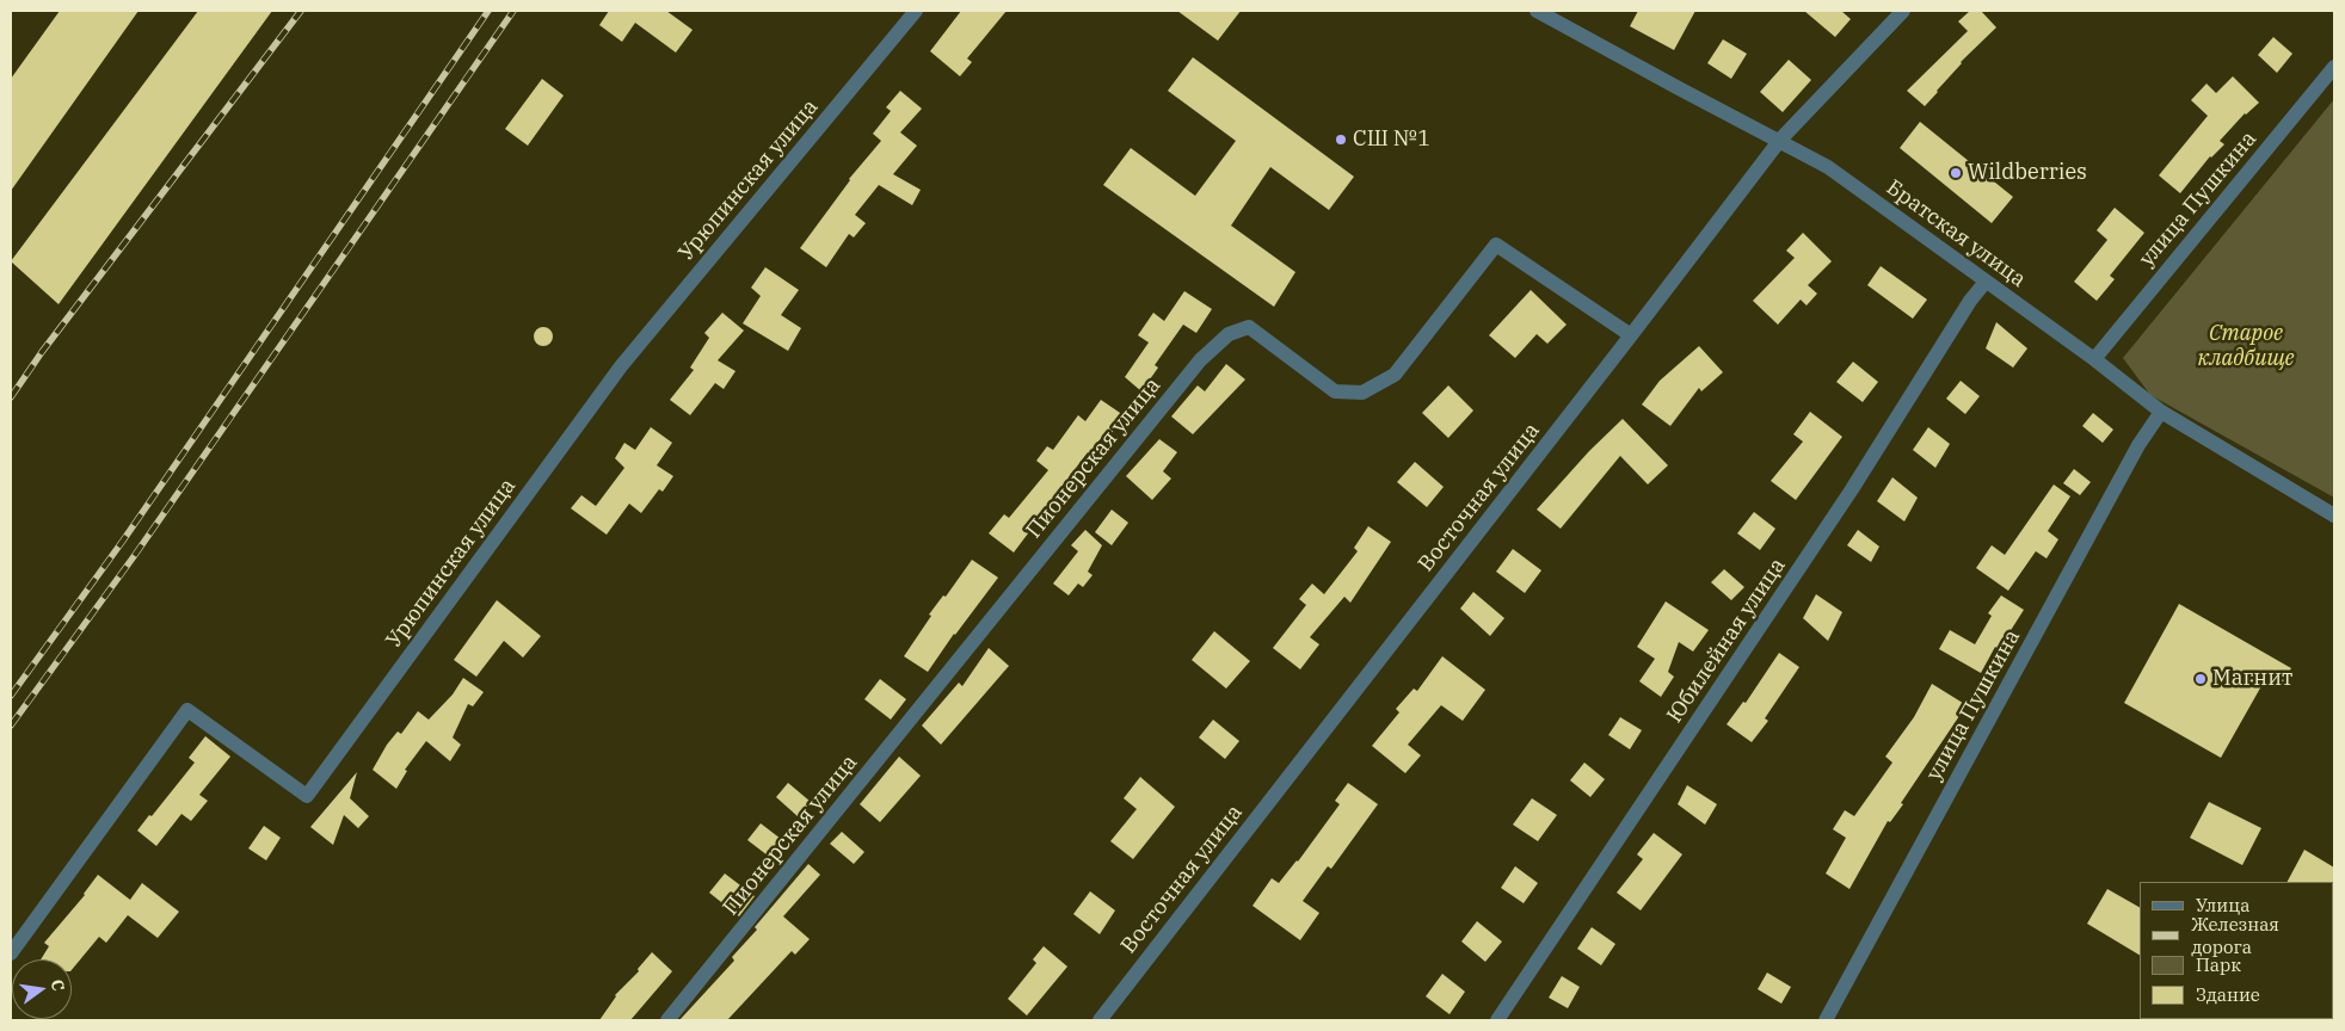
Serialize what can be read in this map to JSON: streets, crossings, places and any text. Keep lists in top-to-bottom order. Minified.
{"streets":{"street":["Урюпинская улица","улица Пушкина","Братская улица","Пионерская улица","Восточная улица","Юбилейная улица"]},"crossings":[["улица Пушкина","Братская улица"],["Братская улица","Восточная улица"],["Братская улица","Юбилейная улица"],["Пионерская улица","Восточная улица"]],"parks":["Старое кладбище"],"places":["СШ №1","Wildberries","Магнит"],"legend":["Улица","Железная дорога","Парк","Здание"],"north":"right"}
